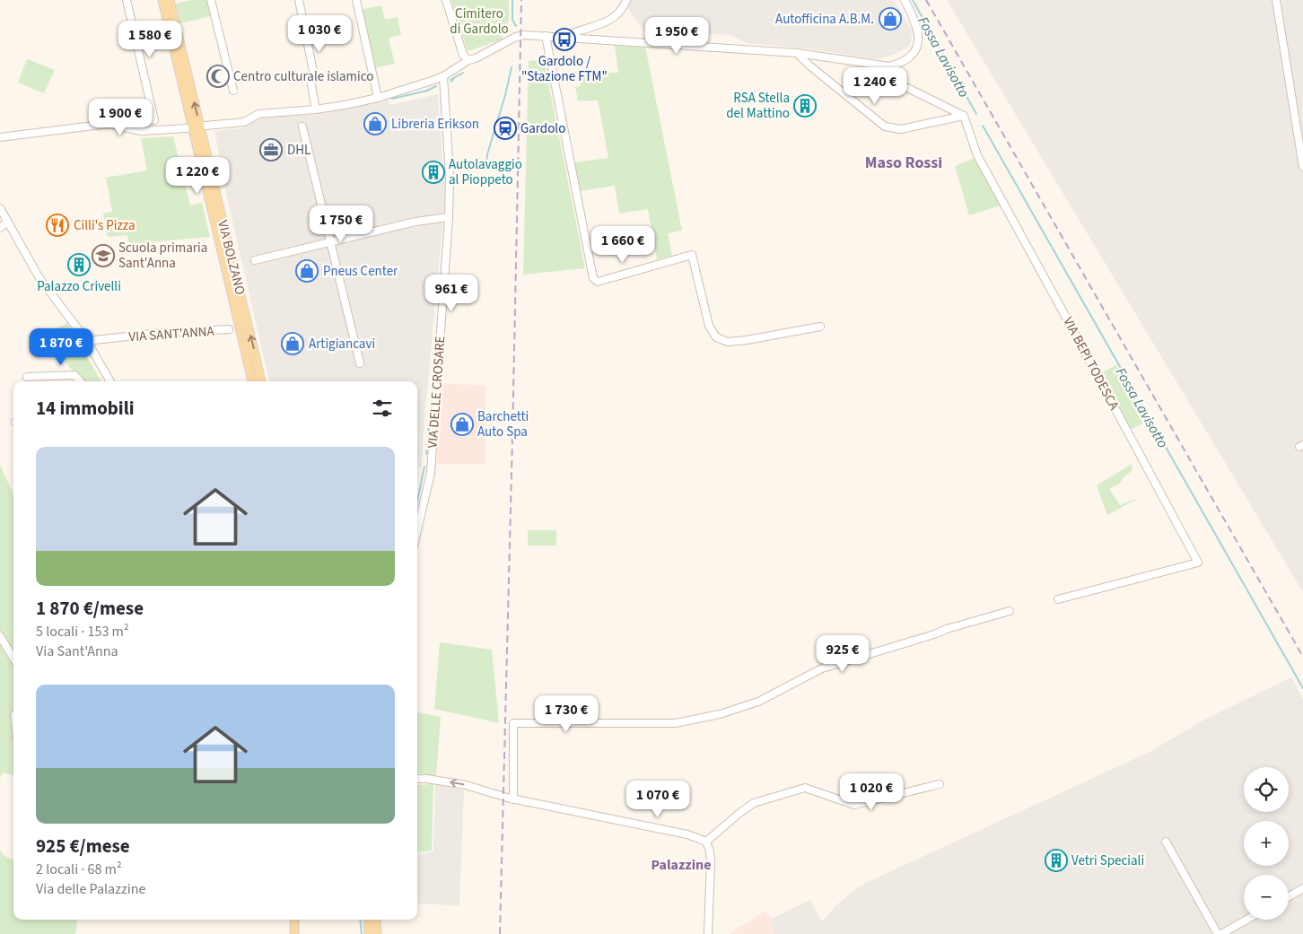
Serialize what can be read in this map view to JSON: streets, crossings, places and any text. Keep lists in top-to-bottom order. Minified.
{"streets":{"main road":["VIA BOLZANO"],"street":["VIA SANT'ANNA","VIA BEPI TODESCA","VIA DELLE CROSARE"]},"districts":["Maso Rossi","Palazzine"],"water":["Fossa Lavisotto"],"parks":["Cimitero di Gardolo"],"places":{"shop":["Autofficina A.B.M.","Libreria Erikson","Pneus Center","Artigiancavi","Barchetti Auto Spa"],"bus stop":["Gardolo / \"Stazione FTM\""],"mosque":["Centro culturale islamico"],"building":["RSA Stella del Mattino","Autolavaggio al Pioppeto","Palazzo Crivelli","Vetri Speciali"],"station":["Gardolo"],"office":["DHL"],"restaurant":["Cilli's Pizza"],"school or university":["Scuola primaria Sant'Anna"]},"page":{"price":["1 030 €","1 950 €","1 580 €","1 240 €","1 900 €","1 220 €","1 750 €","1 660 €","961 €","1 870 €","925 €","1 730 €","1 020 €","1 070 €"],"heading":"14 immobili","list":[{"name":"1 870 €/mese","note":"5 locali · 153 m² · Via Sant'Anna"},{"name":"925 €/mese","note":"2 locali · 68 m² · Via delle Palazzine"}],"map_buttons":["+","−"]}}
